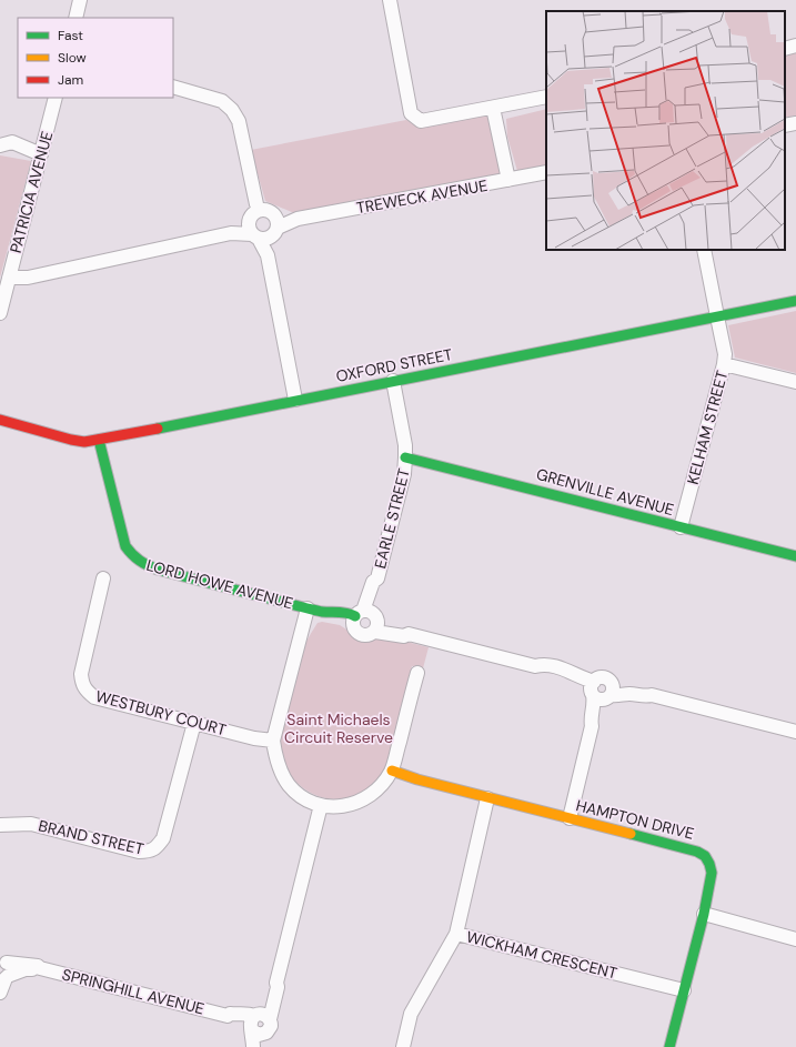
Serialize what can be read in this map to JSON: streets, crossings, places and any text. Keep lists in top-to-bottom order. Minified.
{"streets":{"street":["PATRICIA AVENUE","TREWECK AVENUE","OXFORD STREET","KELHAM STREET","GRENVILLE AVENUE","EARLE STREET","LORD HOWE AVENUE","WESTBURY COURT","HAMPTON DRIVE","BRAND STREET","WICKHAM CRESCENT","SPRINGHILL AVENUE"]},"crossings":[["PATRICIA AVENUE","TREWECK AVENUE"],["OXFORD STREET","KELHAM STREET"],["OXFORD STREET","EARLE STREET"],["OXFORD STREET","LORD HOWE AVENUE"],["KELHAM STREET","GRENVILLE AVENUE"],["GRENVILLE AVENUE","EARLE STREET"],["EARLE STREET","LORD HOWE AVENUE"],["WESTBURY COURT","BRAND STREET"],["HAMPTON DRIVE","WICKHAM CRESCENT"]],"parks":["Saint Michaels Circuit Reserve"],"legend":["Fast","Slow","Jam"]}
